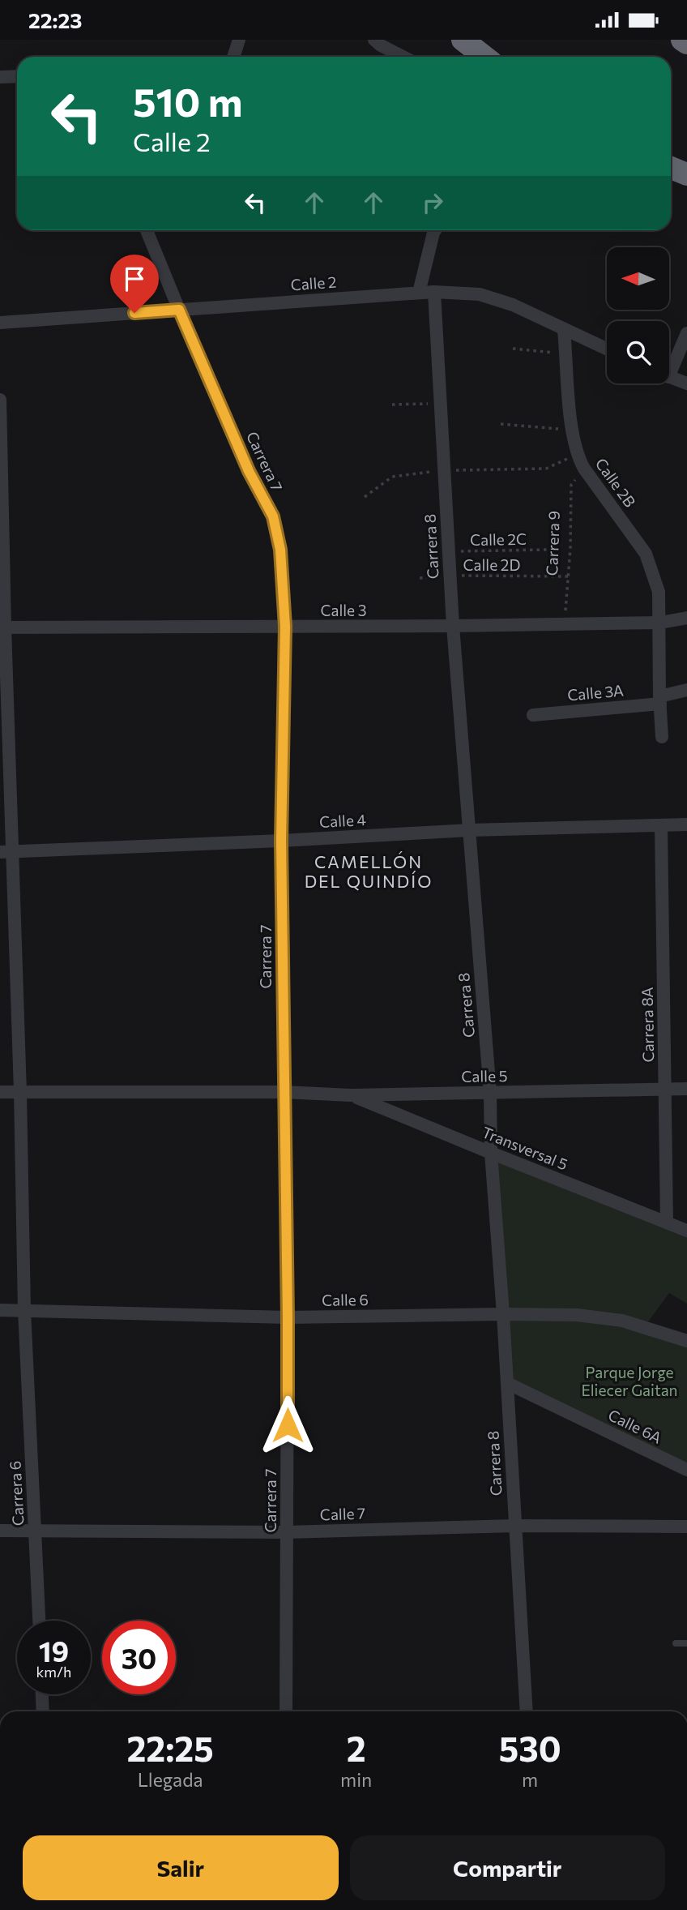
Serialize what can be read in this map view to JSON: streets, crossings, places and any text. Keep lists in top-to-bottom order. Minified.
{"streets":{"street":["Calle 2","Carrera 7","Calle 2B","Carrera 8","Calle 3","Calle 3A","Calle 4","Carrera 8A","Calle 5","Transversal 5","Calle 6","Calle 6A","Carrera 6","Calle 7"],"path":["Calle 2C","Carrera 9","Calle 2D"]},"crossings":[["Calle 2","Carrera 7"],["Calle 2","Carrera 8"],["Carrera 7","Calle 3"],["Carrera 7","Calle 4"],["Carrera 7","Calle 5"],["Carrera 7","Calle 6"],["Carrera 7","Calle 7"],["Calle 2B","Carrera 9"],["Calle 2B","Carrera 8"],["Calle 2B","Calle 3"],["Calle 2C","Carrera 8"],["Carrera 9","Calle 2D"],["Carrera 9","Calle 3"],["Carrera 8","Calle 2D"],["Carrera 8","Calle 3"],["Carrera 8","Calle 4"],["Carrera 8","Calle 5"],["Carrera 8","Transversal 5"],["Carrera 8","Calle 6"],["Carrera 8","Calle 6A"],["Carrera 8","Calle 7"],["Calle 3","Carrera 6"],["Calle 4","Carrera 8A"],["Calle 4","Carrera 6"],["Carrera 8A","Calle 5"],["Carrera 8A","Transversal 5"],["Calle 5","Transversal 5"],["Calle 5","Carrera 6"],["Calle 6","Carrera 6"],["Carrera 6","Calle 7"]],"districts":["CAMELLÓN DEL QUINDÍO"],"parks":["Parque Jorge Eliecer Gaitan"],"north":"left","page":{"status":"22:23","turn":["510 m","Calle 2"],"speed":"19 km/h","limit":"30","eta":["22:25","Llegada","2","min","530","m"],"buttons":["Salir","Compartir"]}}
